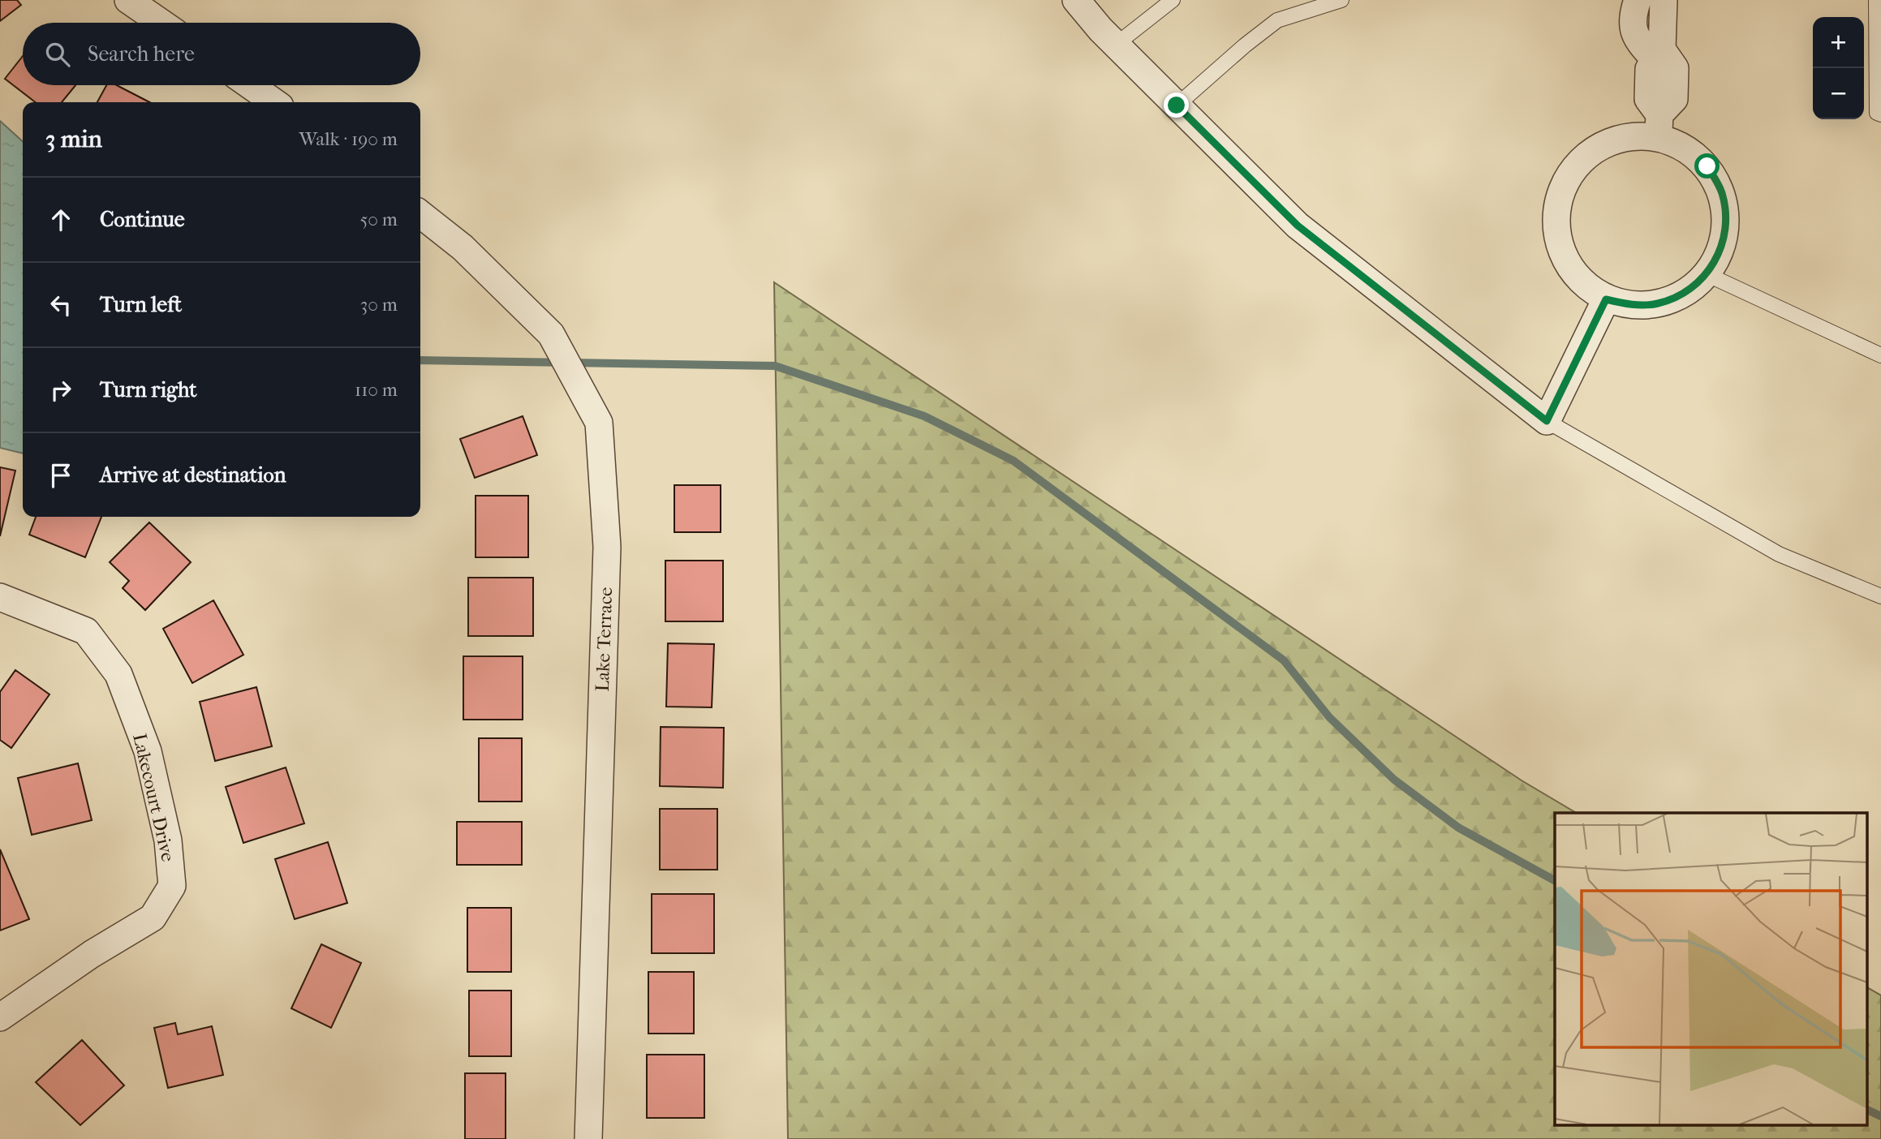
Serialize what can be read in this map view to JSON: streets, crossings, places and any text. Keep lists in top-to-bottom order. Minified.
{"streets":{"street":["Lake Terrace","Lakecourt Drive"]},"page":{"map_buttons":["+","−"],"search":"Search here","heading":["3 min","Walk · 190 m"],"list":[["Continue","50 m"],["Turn left","30 m"],["Turn right","110 m"],"Arrive at destination"]}}
